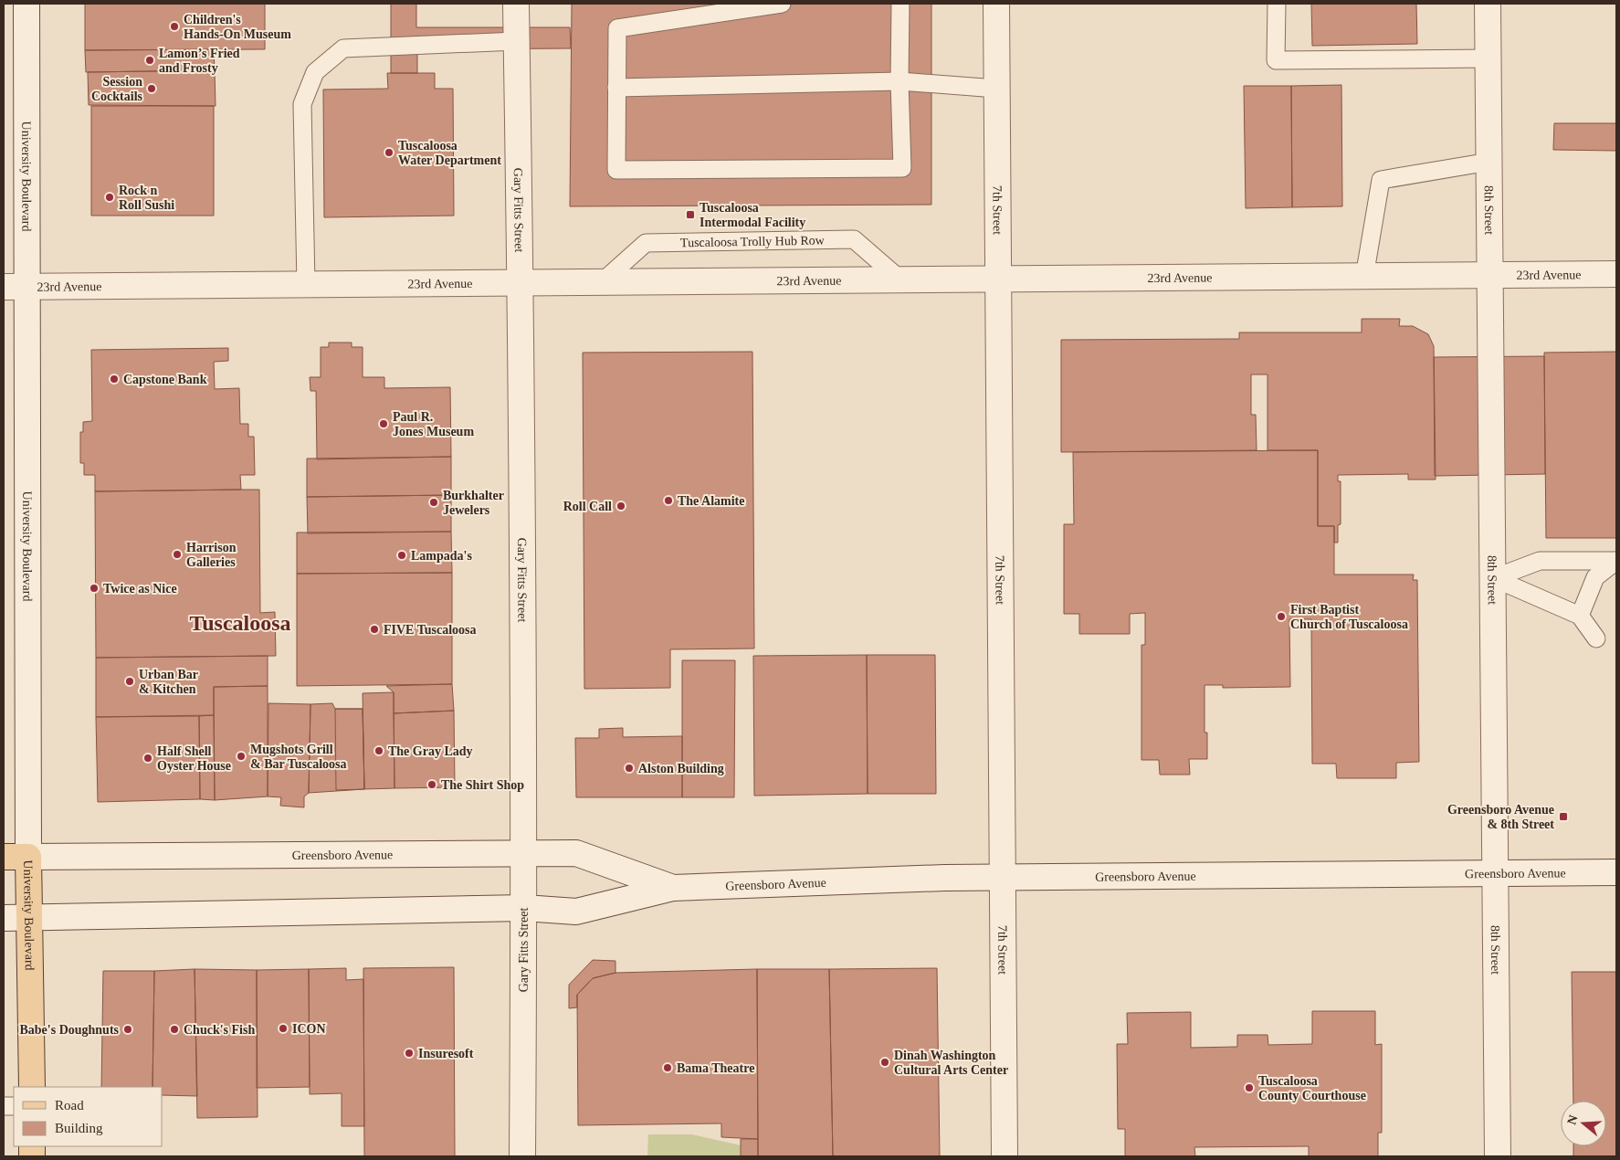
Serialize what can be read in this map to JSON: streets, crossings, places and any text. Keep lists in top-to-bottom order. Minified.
{"streets":{"main road":["University Boulevard","Greensboro Avenue"],"street":["Gary Fitts Street","7th Street","8th Street","23rd Avenue"],"lane":["Tuscaloosa Trolly Hub Row"]},"crossings":[["University Boulevard","23rd Avenue"],["University Boulevard","Greensboro Avenue"],["Gary Fitts Street","23rd Avenue"],["Gary Fitts Street","Greensboro Avenue"],["7th Street","23rd Avenue"],["7th Street","Greensboro Avenue"],["8th Street","23rd Avenue"],["8th Street","Greensboro Avenue"],["Tuscaloosa Trolly Hub Row","23rd Avenue"]],"districts":["Tuscaloosa"],"places":{"other":["Children's Hands-On Museum","Lamon’s Fried and Frosty","Session Cocktails","Tuscaloosa Water Department","Rock n Roll Sushi","Capstone Bank","Paul R. Jones Museum","The Alamite","Burkhalter Jewelers","Roll Call","Harrison Galleries","Lampada's","Twice as Nice","First Baptist Church of Tuscaloosa","FIVE Tuscaloosa","Urban Bar & Kitchen","The Gray Lady","Mugshots Grill & Bar Tuscaloosa","Half Shell Oyster House","Alston Building","The Shirt Shop","ICON","Babe's Doughnuts","Chuck's Fish","Insuresoft","Dinah Washington Cultural Arts Center","Bama Theatre","Tuscaloosa County Courthouse"],"transit":["Tuscaloosa Intermodal Facility","Greensboro Avenue & 8th Street"]},"legend":["Road","Building"],"north":"left"}
